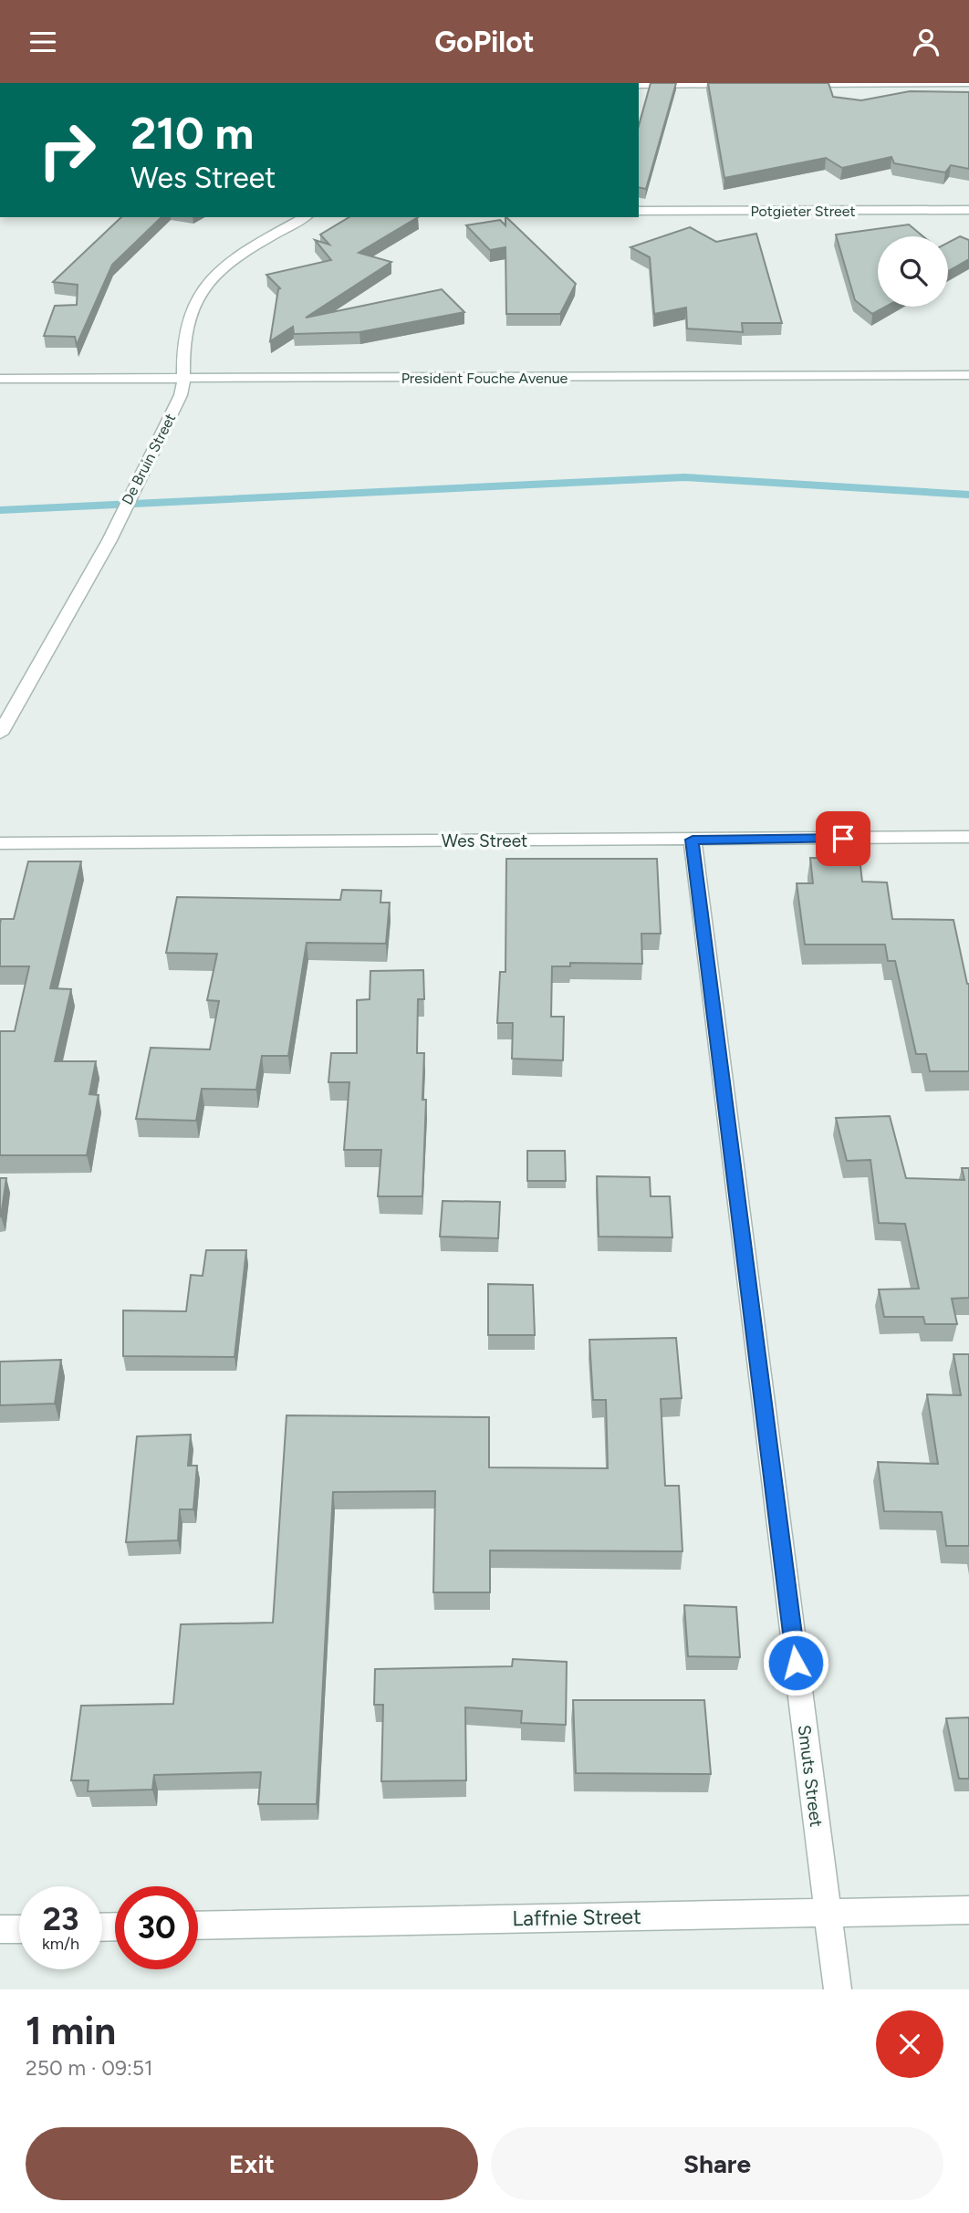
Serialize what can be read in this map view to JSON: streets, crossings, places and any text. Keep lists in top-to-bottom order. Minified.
{"streets":{"street":["Potgieter Street","President Fouche Avenue","De Bruin Street","Wes Street","Smuts Street","Laffnie Street"]},"crossings":[["President Fouche Avenue","De Bruin Street"],["Wes Street","Smuts Street"],["Smuts Street","Laffnie Street"]],"page":{"header":"GoPilot","turn":["210 m","Wes Street"],"speed":"23 km/h","limit":"30","heading":["1 min","250 m · 09:51"],"buttons":["Exit","Share"]}}
